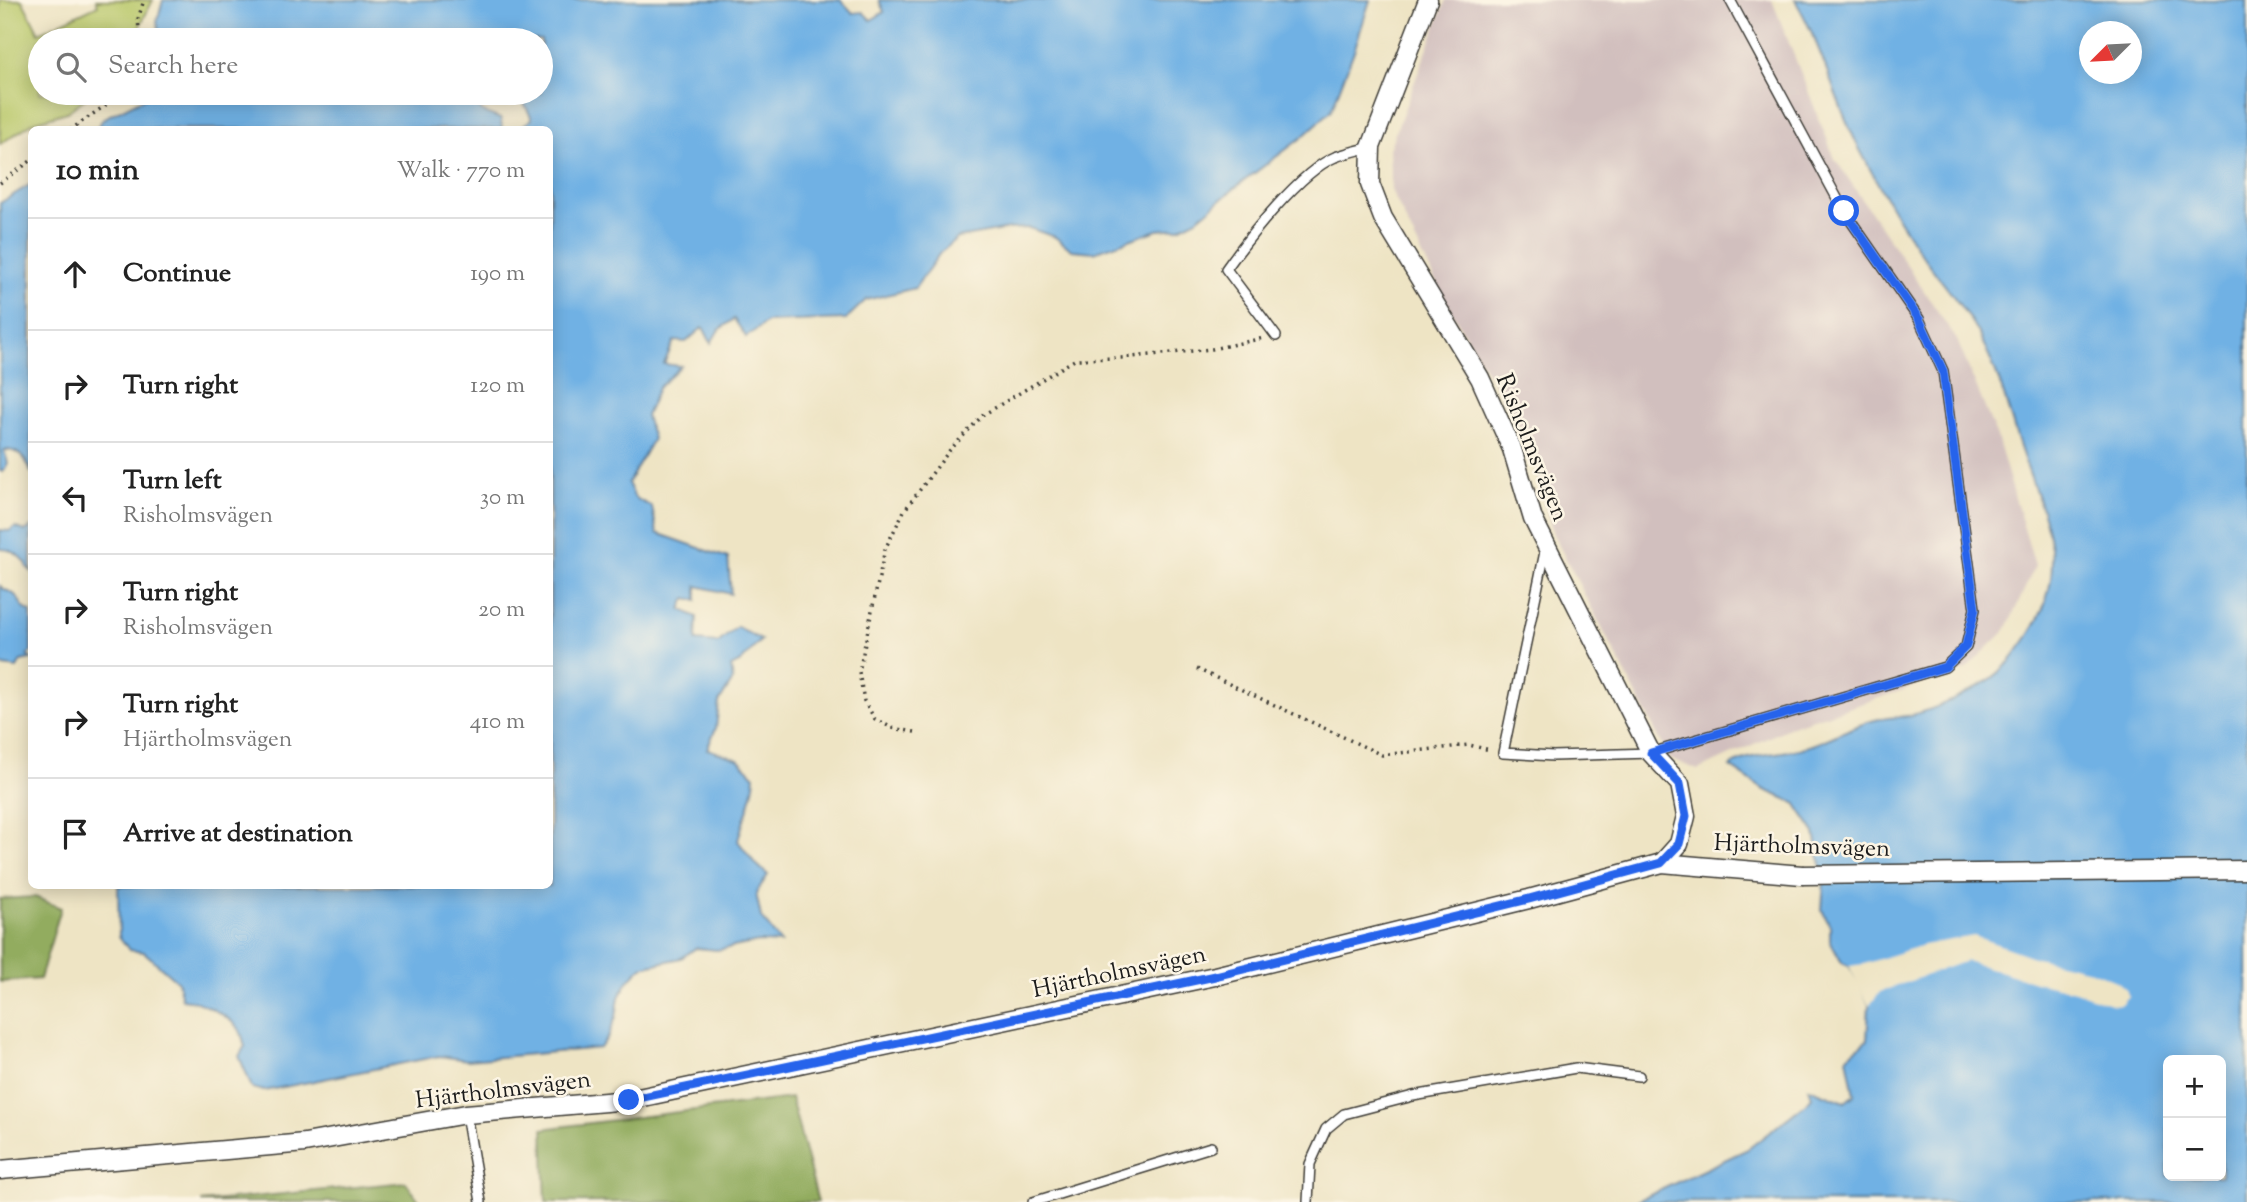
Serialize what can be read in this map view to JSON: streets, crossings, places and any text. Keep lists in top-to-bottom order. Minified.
{"streets":{"street":["Risholmsvägen","Hjärtholmsvägen"]},"crossings":[["Risholmsvägen","Hjärtholmsvägen"]],"north":"bottom left","page":{"search":"Search here","heading":["10 min","Walk · 770 m"],"list":[["Continue","190 m"],["Turn right","120 m"],["Turn left","Risholmsvägen","30 m"],["Turn right","Risholmsvägen","20 m"],["Turn right","Hjärtholmsvägen","410 m"],"Arrive at destination"],"map_buttons":["+","−"]}}
